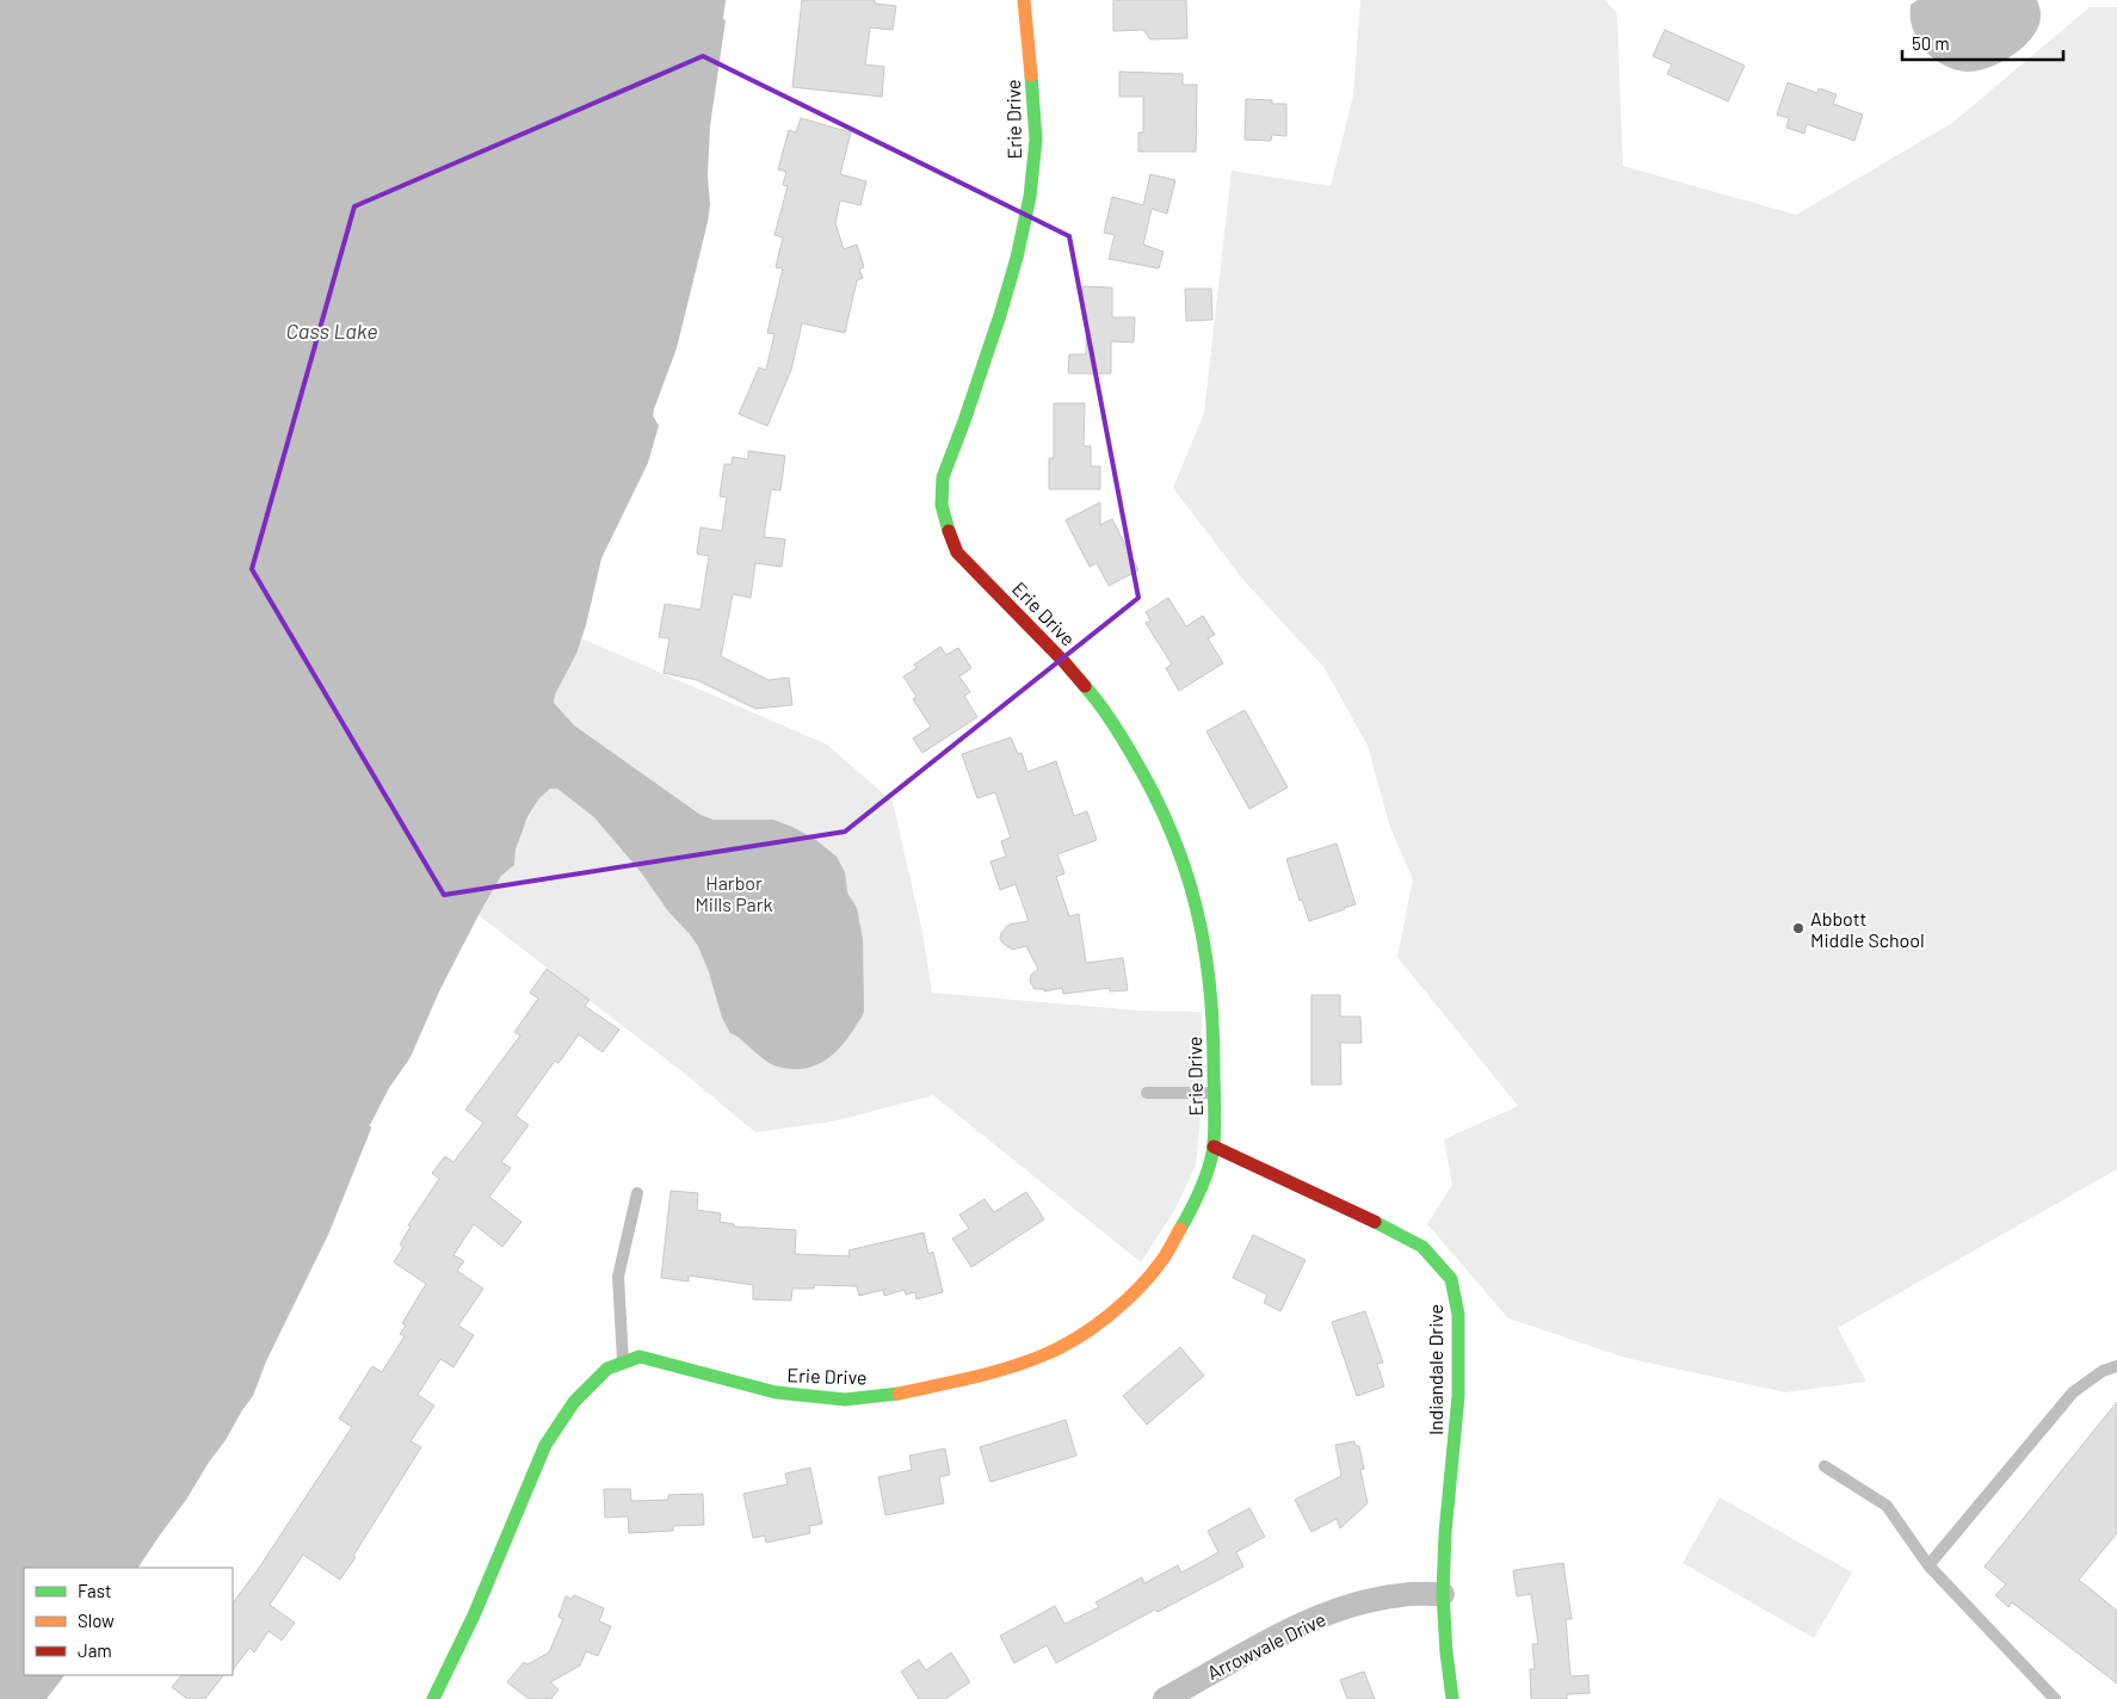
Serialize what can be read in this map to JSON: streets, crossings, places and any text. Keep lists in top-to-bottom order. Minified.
{"streets":{"street":["Erie Drive","Indiandale Drive","Arrowvale Drive"]},"crossings":[["Erie Drive","Indiandale Drive"],["Indiandale Drive","Arrowvale Drive"]],"water":["Cass Lake"],"parks":["Harbor Mills Park"],"places":["Abbott Middle School"],"legend":["Fast","Slow","Jam"],"scale_bar":"50 m"}
